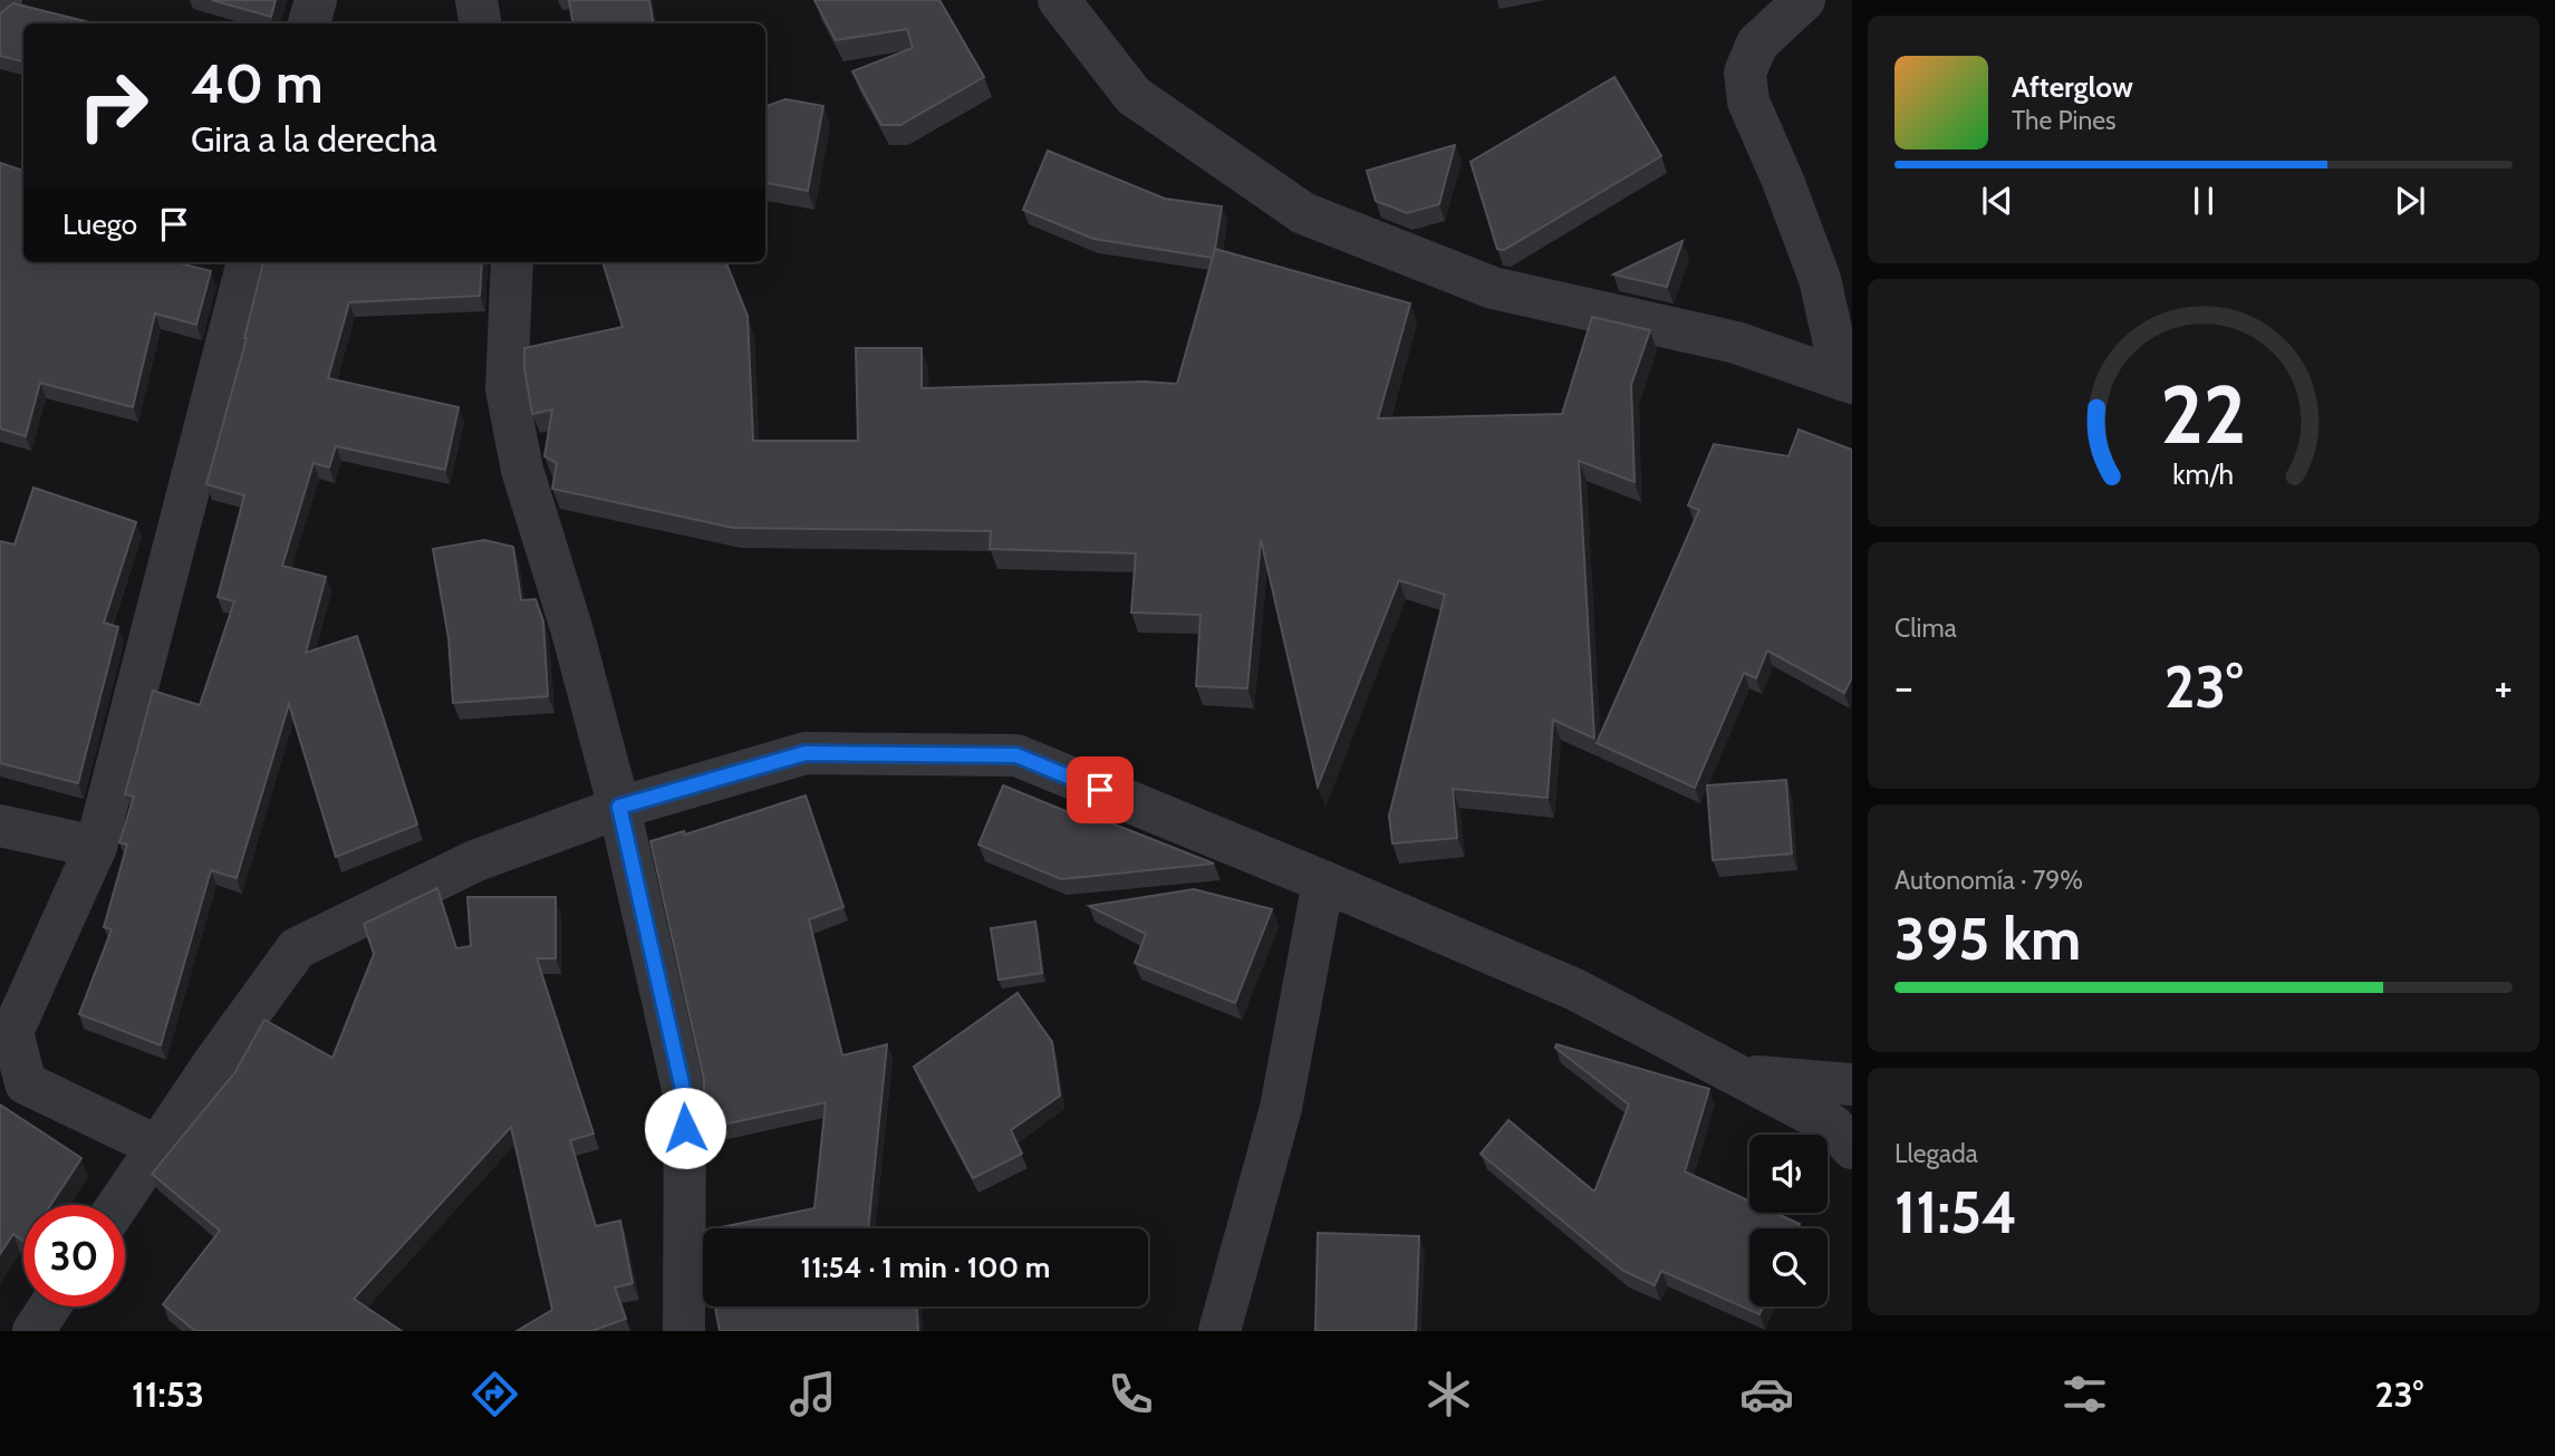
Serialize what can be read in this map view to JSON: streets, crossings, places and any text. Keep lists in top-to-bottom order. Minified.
{"page":{"turn":["40 m","Gira a la derecha"],"song":["Afterglow","The Pines"],"then":"Luego","tile":["Clima",["Autonomía · 79%","395 km"],["Llegada","11:54"]],"heat":["−","23°","+"],"limit":"30","trip":"11:54 · 1 min · 100 m","tabs":["11:53","23°"],"gauge":["22","km/h"]}}
